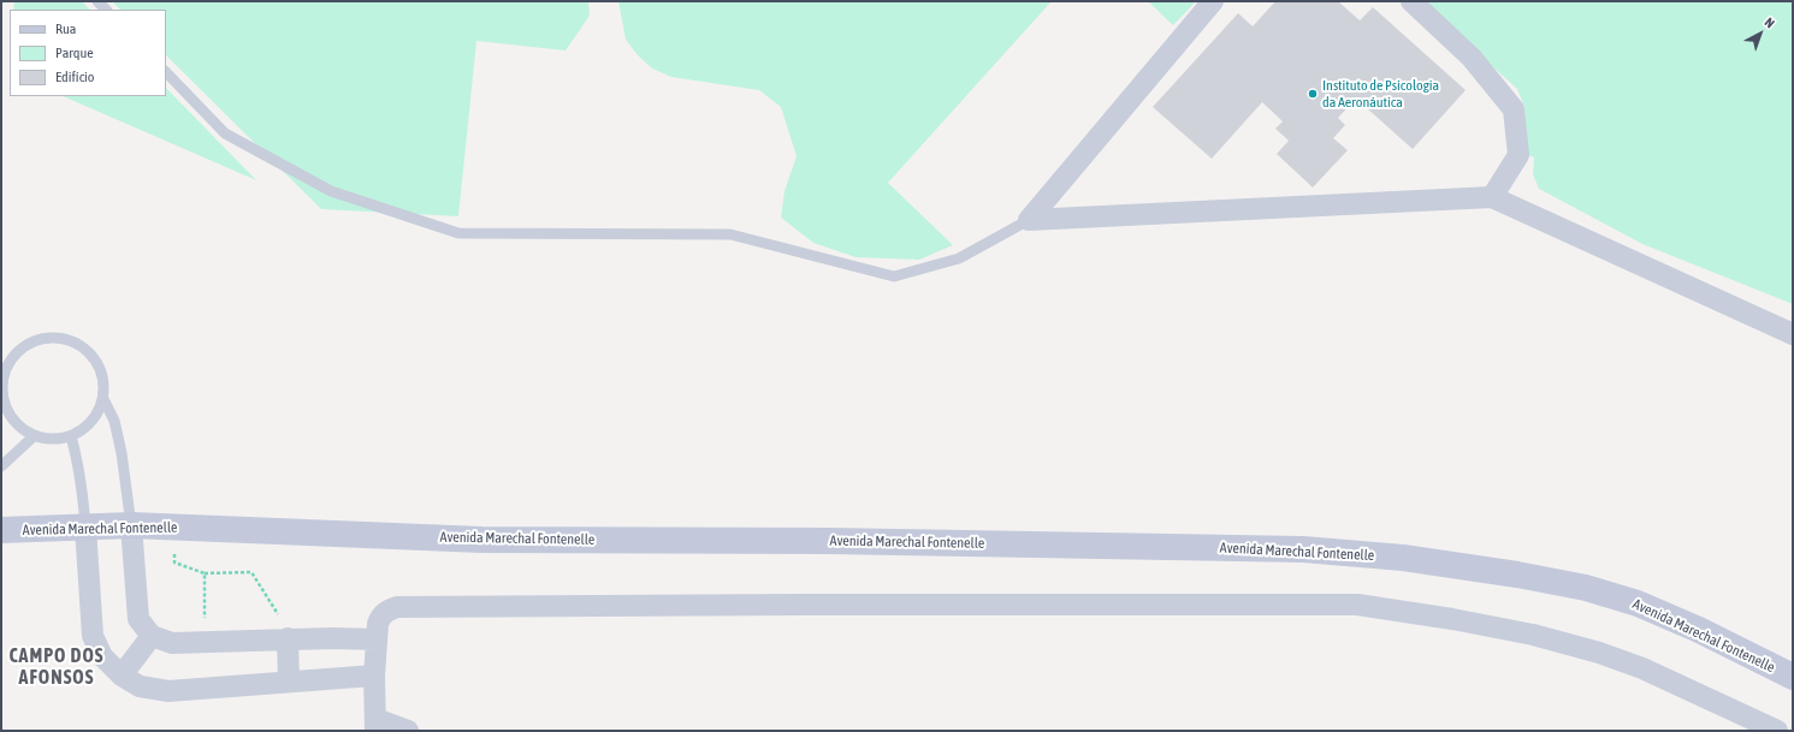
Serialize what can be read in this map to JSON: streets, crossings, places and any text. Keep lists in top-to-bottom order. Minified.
{"streets":{"main road":["Avenida Marechal Fontenelle"]},"districts":["CAMPO DOS AFONSOS"],"places":["Instituto de Psicologia da Aeronáutica"],"legend":["Rua","Parque","Edifício"],"north":"top right"}
